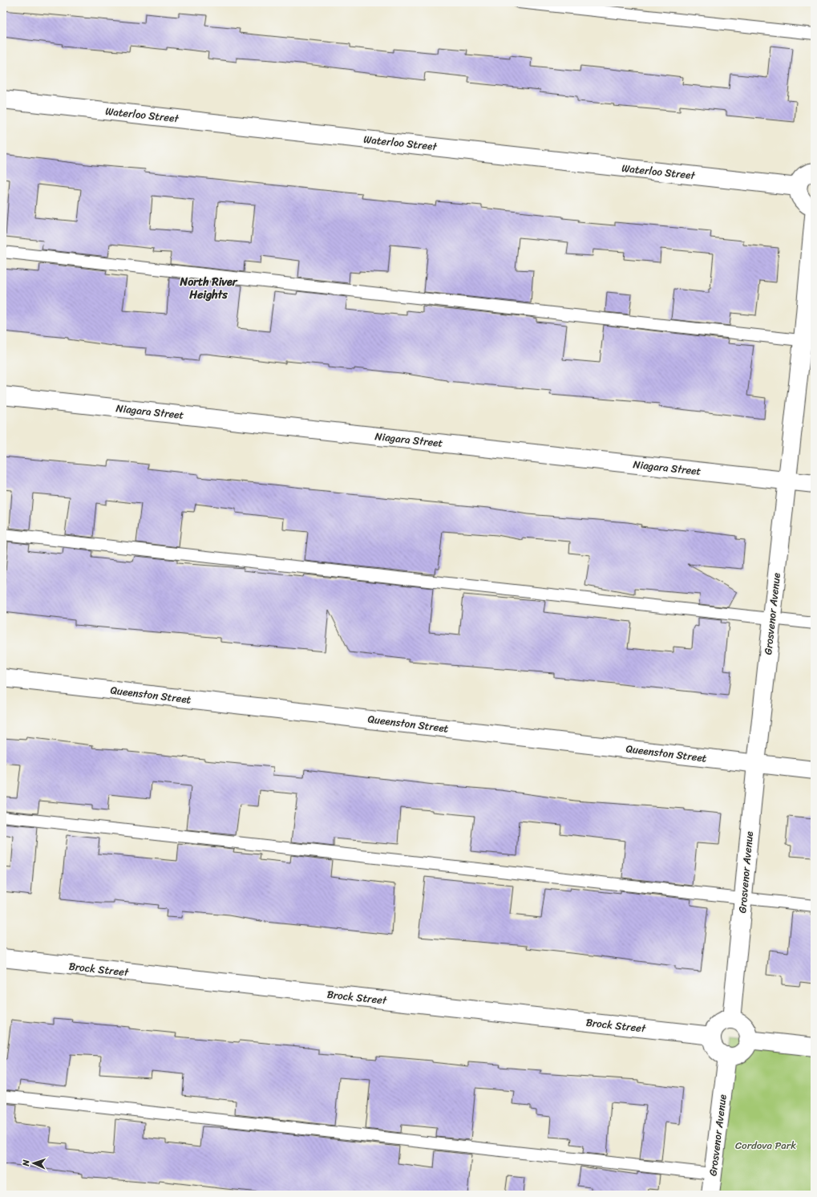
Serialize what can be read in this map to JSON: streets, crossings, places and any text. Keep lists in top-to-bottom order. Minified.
{"streets":{"street":["Waterloo Street","Niagara Street","Grosvenor Avenue","Queenston Street","Brock Street"]},"crossings":[["Niagara Street","Grosvenor Avenue"],["Grosvenor Avenue","Queenston Street"],["Grosvenor Avenue","Brock Street"]],"districts":["North River Heights"],"parks":["Cordova Park"],"north":"left"}
